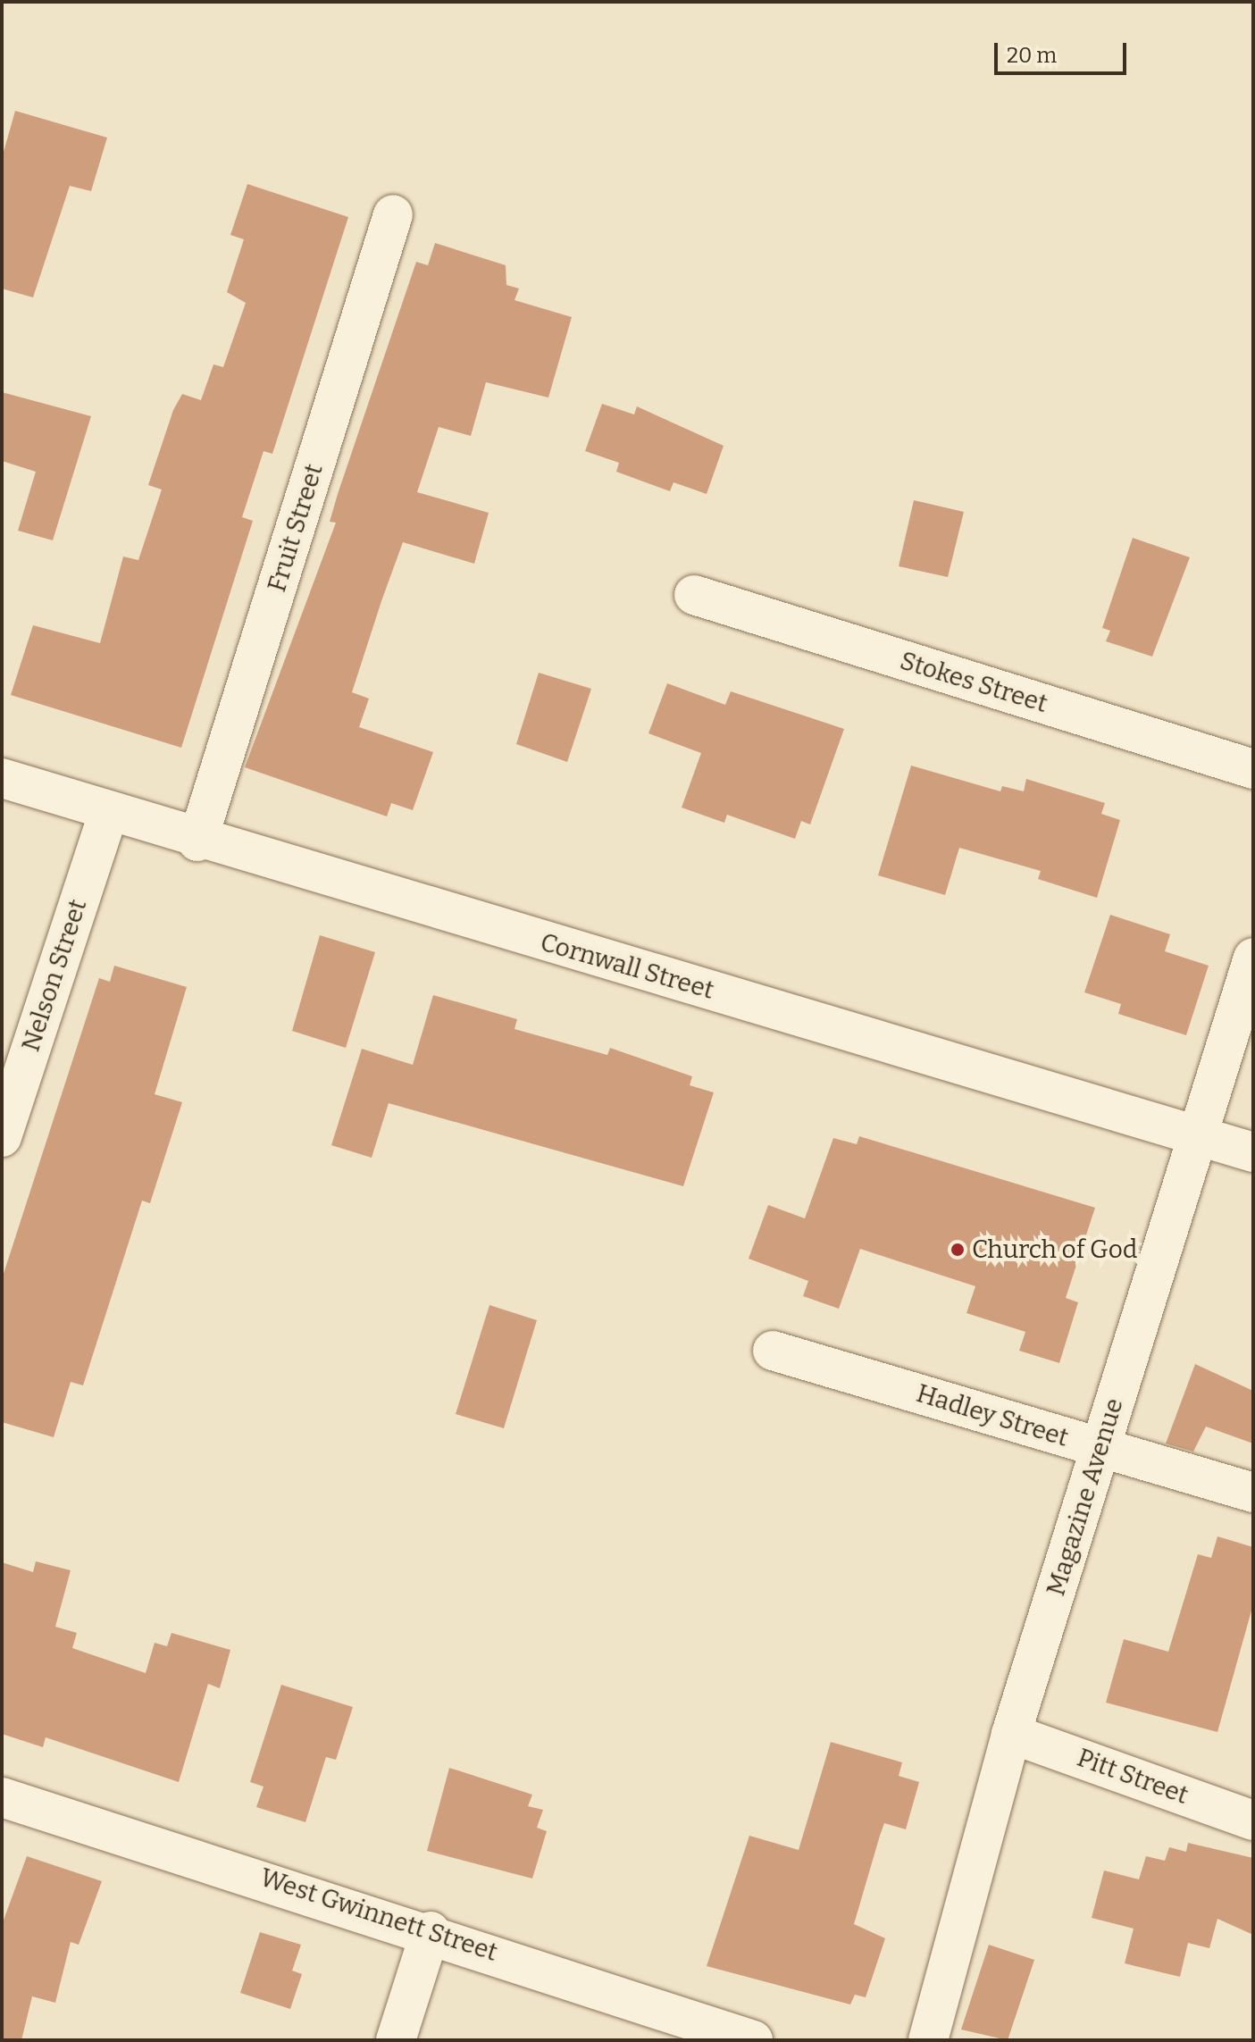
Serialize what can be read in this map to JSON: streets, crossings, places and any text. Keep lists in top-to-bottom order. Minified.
{"streets":{"street":["Fruit Street","Stokes Street","Cornwall Street","Nelson Street","Hadley Street","Magazine Avenue","Pitt Street","West Gwinnett Street"]},"crossings":[["Fruit Street","Cornwall Street"],["Cornwall Street","Nelson Street"],["Cornwall Street","Magazine Avenue"],["Hadley Street","Magazine Avenue"],["Magazine Avenue","Pitt Street"]],"places":["Church of God"],"scale_bar":"20 m"}
